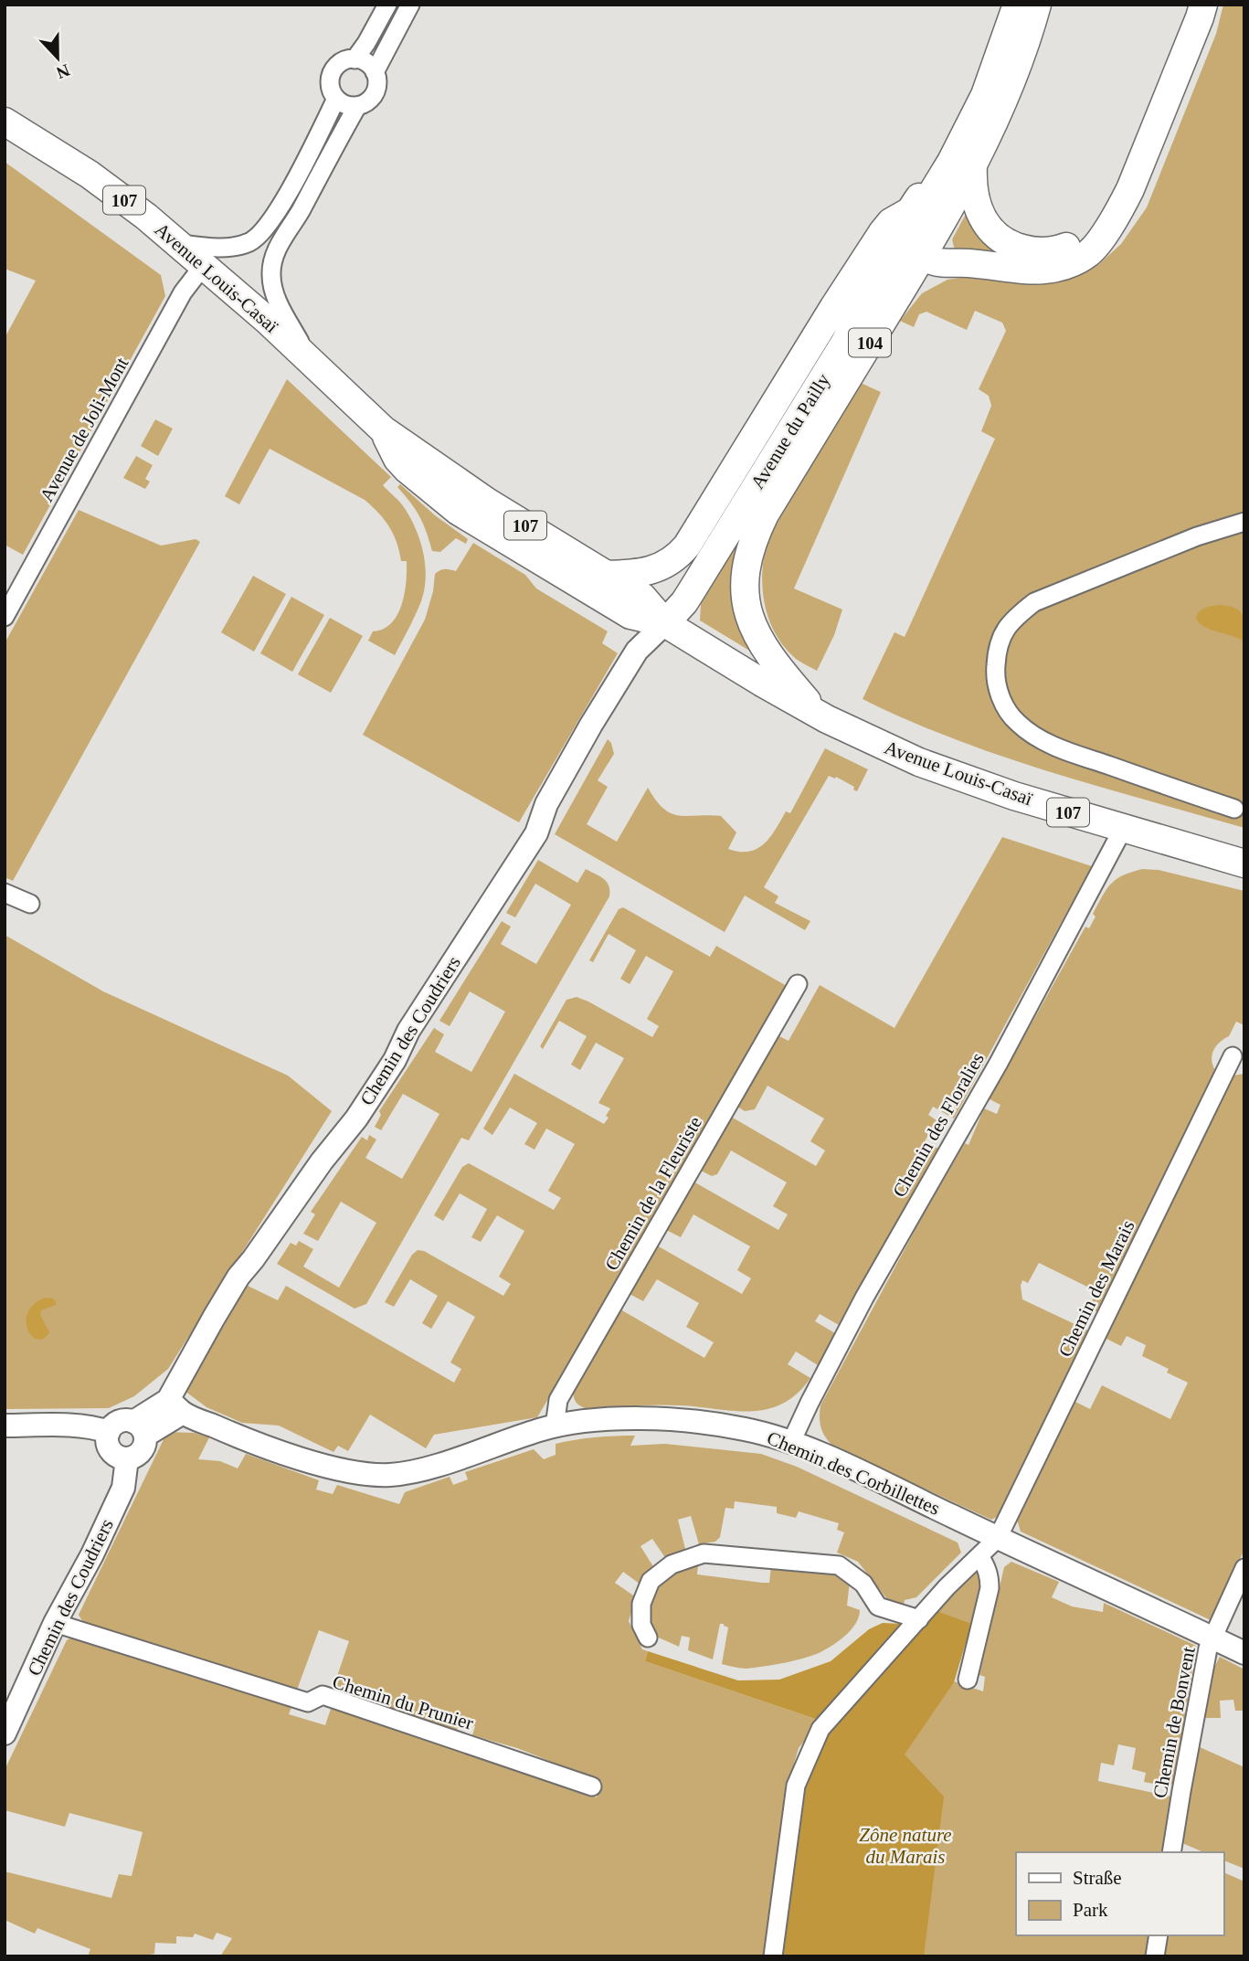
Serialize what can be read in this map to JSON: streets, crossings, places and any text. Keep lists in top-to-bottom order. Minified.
{"streets":{"main road":["107","Avenue Louis-Casaï","104","Avenue du Pailly"],"street":["Avenue de Joli-Mont","Chemin des Coudriers","Chemin des Floralies","Chemin de la Fleuriste","Chemin des Marais","Chemin des Corbillettes","Chemin du Prunier","Chemin de Bonvent"]},"crossings":[["Avenue Louis-Casaï","104"],["Avenue Louis-Casaï","Avenue de Joli-Mont"],["Avenue Louis-Casaï","Avenue du Pailly"],["Avenue Louis-Casaï","Chemin des Coudriers"],["Avenue Louis-Casaï","Chemin des Floralies"],["104","Avenue du Pailly"],["Avenue du Pailly","Chemin des Coudriers"],["Chemin des Coudriers","Chemin des Corbillettes"],["Chemin des Coudriers","Chemin du Prunier"],["Chemin des Floralies","Chemin des Corbillettes"],["Chemin de la Fleuriste","Chemin des Corbillettes"],["Chemin des Marais","Chemin des Corbillettes"],["Chemin des Corbillettes","Chemin de Bonvent"]],"parks":["Zône nature du Marais"],"legend":["Straße","Park"],"north":"bottom"}
